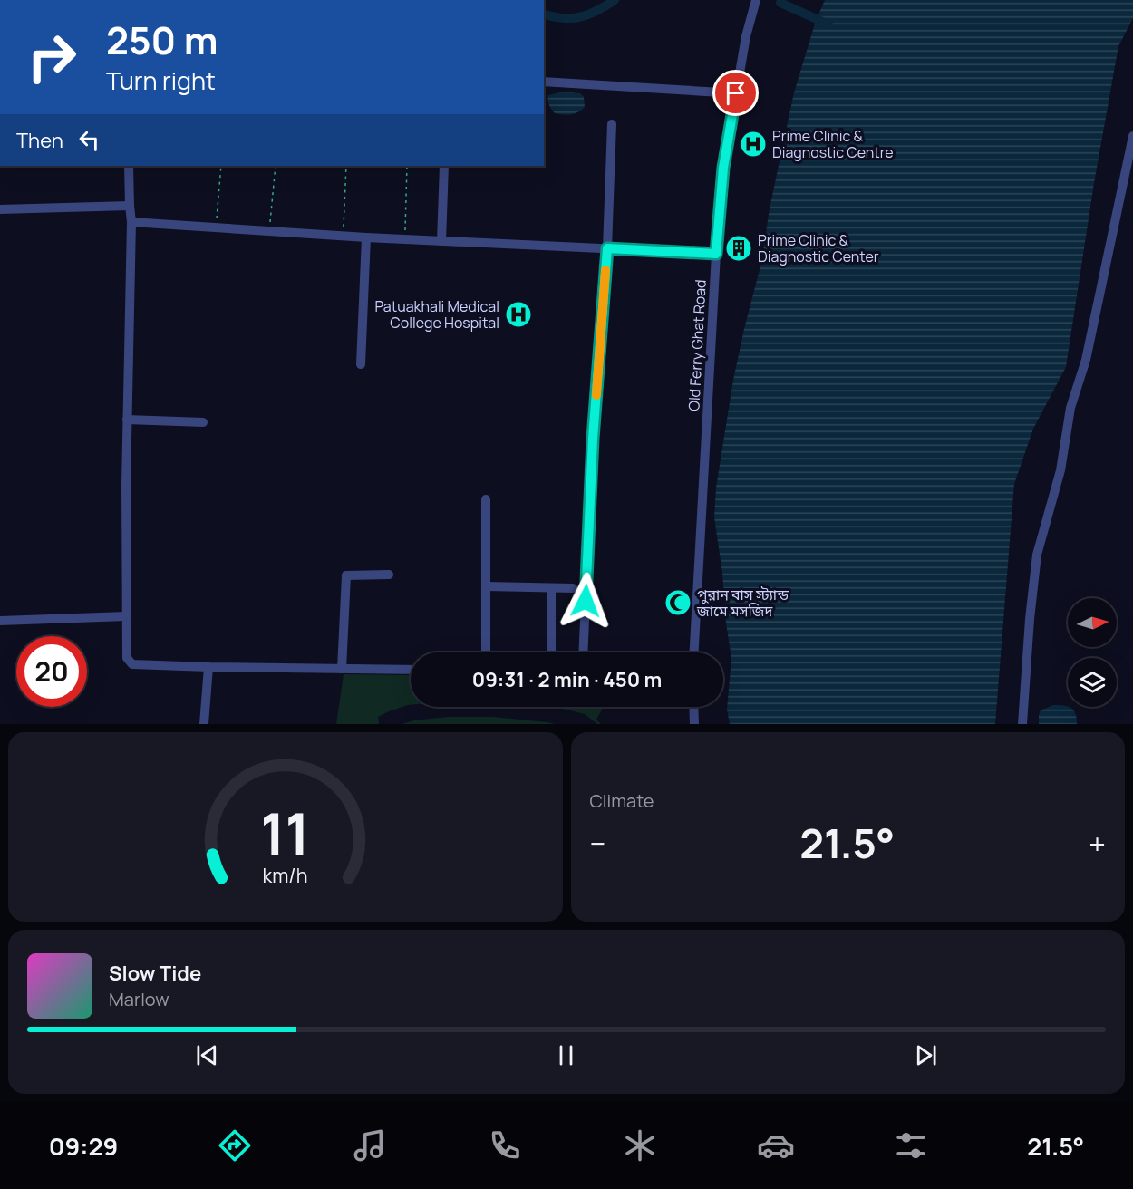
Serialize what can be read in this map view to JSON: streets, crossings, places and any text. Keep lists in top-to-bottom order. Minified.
{"streets":{"street":["Old Ferry Ghat Road"]},"places":{"hospital":["Prime Clinic & Diagnostic Centre","Patuakhali Medical College Hospital"],"building":["Prime Clinic & Diagnostic Center"],"mosque":["পুরান বাস স্ট্যান্ড জামে মসজিদ"]},"north":"right","page":{"turn":["250 m","Turn right"],"then":"Then","limit":"20","trip":"09:31 · 2 min · 450 m","tile":"Climate","heat":["−","21.5°","+"],"song":["Slow Tide","Marlow"],"tabs":["09:29","21.5°"],"gauge":["11","km/h"]}}
